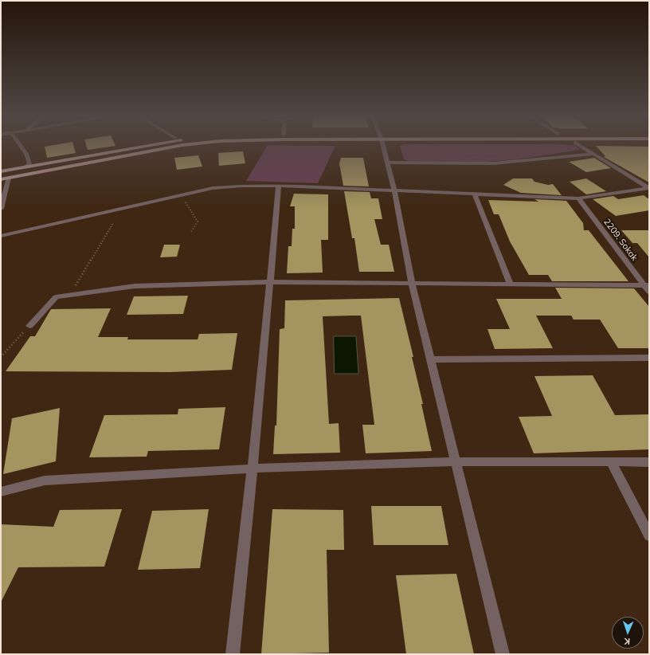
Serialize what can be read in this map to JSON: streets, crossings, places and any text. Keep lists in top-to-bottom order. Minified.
{"streets":{"street":["2209. Sokak"]},"north":"bottom"}
